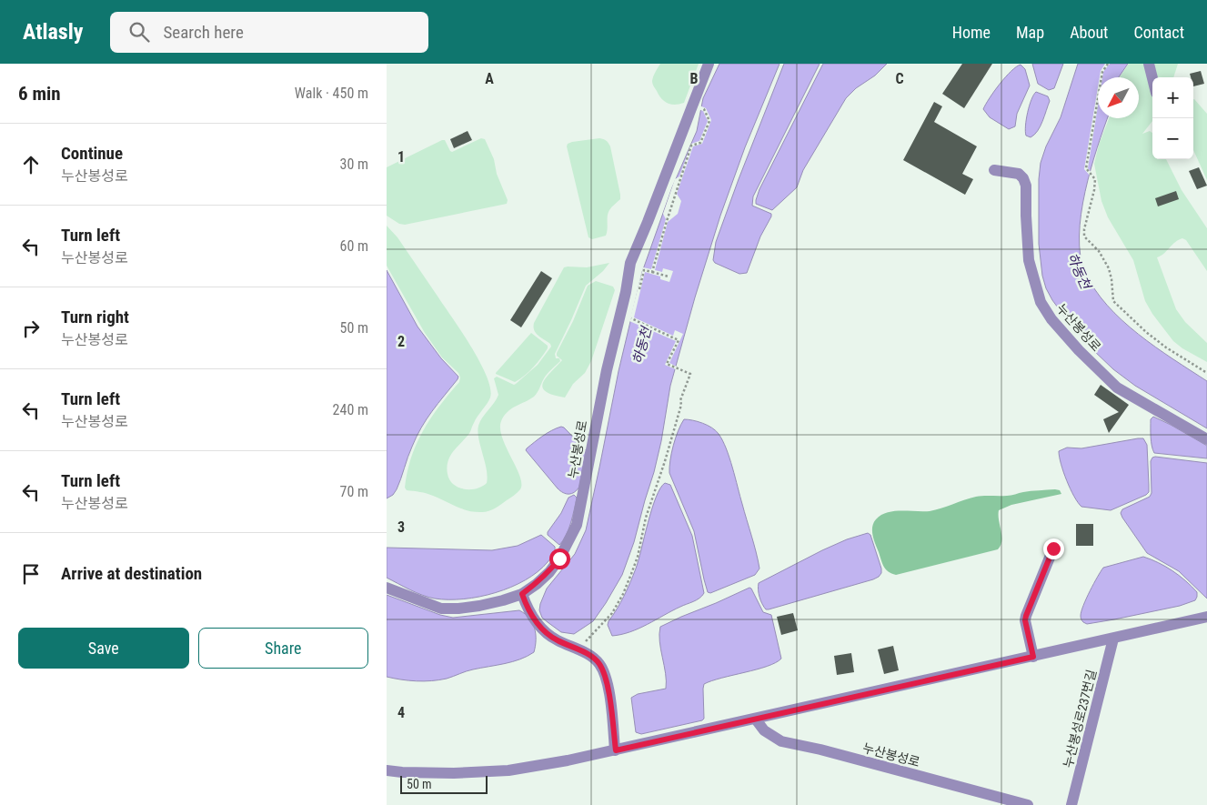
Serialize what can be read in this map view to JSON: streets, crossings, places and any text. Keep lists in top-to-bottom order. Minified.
{"streets":{"street":["누산봉성로","누산봉성로237번길"]},"water":["하동천"],"scale_bar":"50 m","north":"bottom left","page":{"header":"Atlasly","search":"Search here","nav":["Home","Map","About","Contact"],"heading":["6 min","Walk · 450 m"],"map_buttons":["+","−"],"list":[["Continue","누산봉성로","30 m"],["Turn left","누산봉성로","60 m"],["Turn right","누산봉성로","50 m"],["Turn left","누산봉성로","240 m"],["Turn left","누산봉성로","70 m"],"Arrive at destination"],"buttons":["Save","Share"],"scale":"50 m"},"grid":{"columns":["A","B","C"],"rows":["1","2","3","4"]}}
